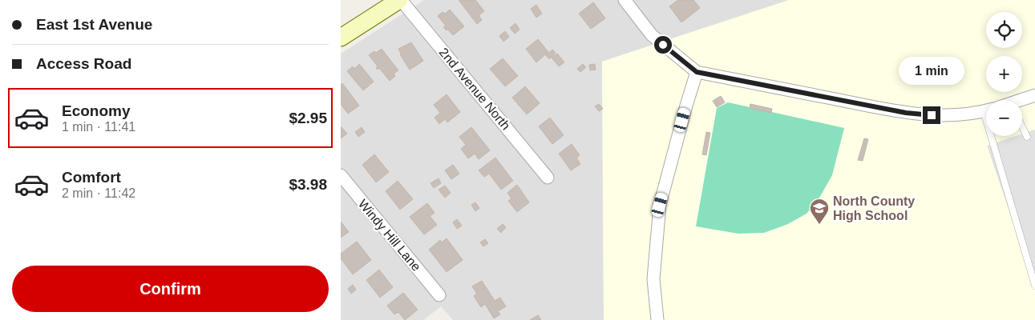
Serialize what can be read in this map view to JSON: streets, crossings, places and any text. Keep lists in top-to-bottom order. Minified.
{"streets":{"street":["2nd Avenue North","Windy Hill Lane"]},"places":{"school or university":["North County High School"]},"page":{"banner":["East 1st Avenue","Access Road"],"map_buttons":["+","−"],"bubble":"1 min","list":[{"name":"Economy","note":"1 min · 11:41","value":"$2.95"},{"name":"Comfort","note":"2 min · 11:42","value":"$3.98"}],"buttons":"Confirm"}}
